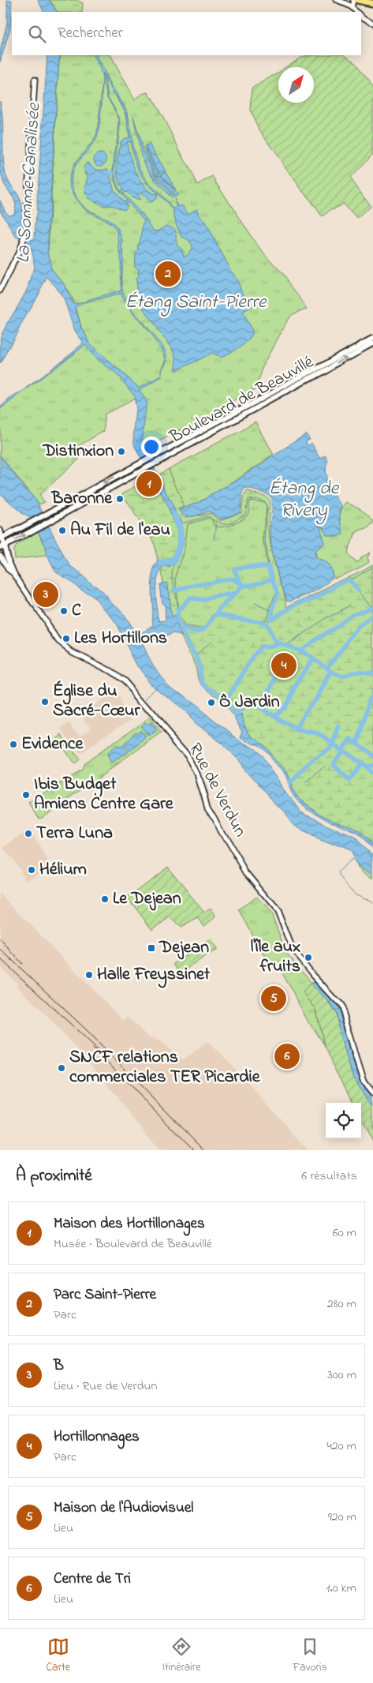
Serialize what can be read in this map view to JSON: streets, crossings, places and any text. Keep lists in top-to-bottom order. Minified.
{"streets":{"main road":["Boulevard de Beauvillé"],"street":["Rue de Verdun"]},"crossings":[["Boulevard de Beauvillé","Rue de Verdun"]],"water":["La Somme Canalisée","Étang Saint-Pierre","Étang de Rivery"],"places":{"other":["Distinxion","Baronne","Au Fil de l'eau","C","Les Hortillons","Église du Sacré-Cœur","Ô Jardin","Evidence","Ibis Budget Amiens Centre Gare","Terra Luna","Hélium","Le Dejean","l'île aux fruits","Halle Freyssinet","SNCF relations commerciales TER Picardie"],"transit":["Dejean"]},"north":"top right","page":{"search":"Rechercher","pins":["2","1","3","4","5","6"],"heading":["À proximité","6 résultats"],"list":[{"mark":"1","name":"Maison des Hortillonages","note":"Musée · Boulevard de Beauvillé","value":"60 m"},{"mark":"2","name":"Parc Saint-Pierre","note":"Parc","value":"280 m"},{"mark":"3","name":"B","note":"Lieu · Rue de Verdun","value":"300 m"},{"mark":"4","name":"Hortillonnages","note":"Parc","value":"420 m"},{"mark":"5","name":"Maison de l'Audiovisuel","note":"Lieu","value":"920 m"},{"mark":"6","name":"Centre de Tri","note":"Lieu","value":"1.0 km"}],"nav":["Carte","Itinéraire","Favoris"]}}
